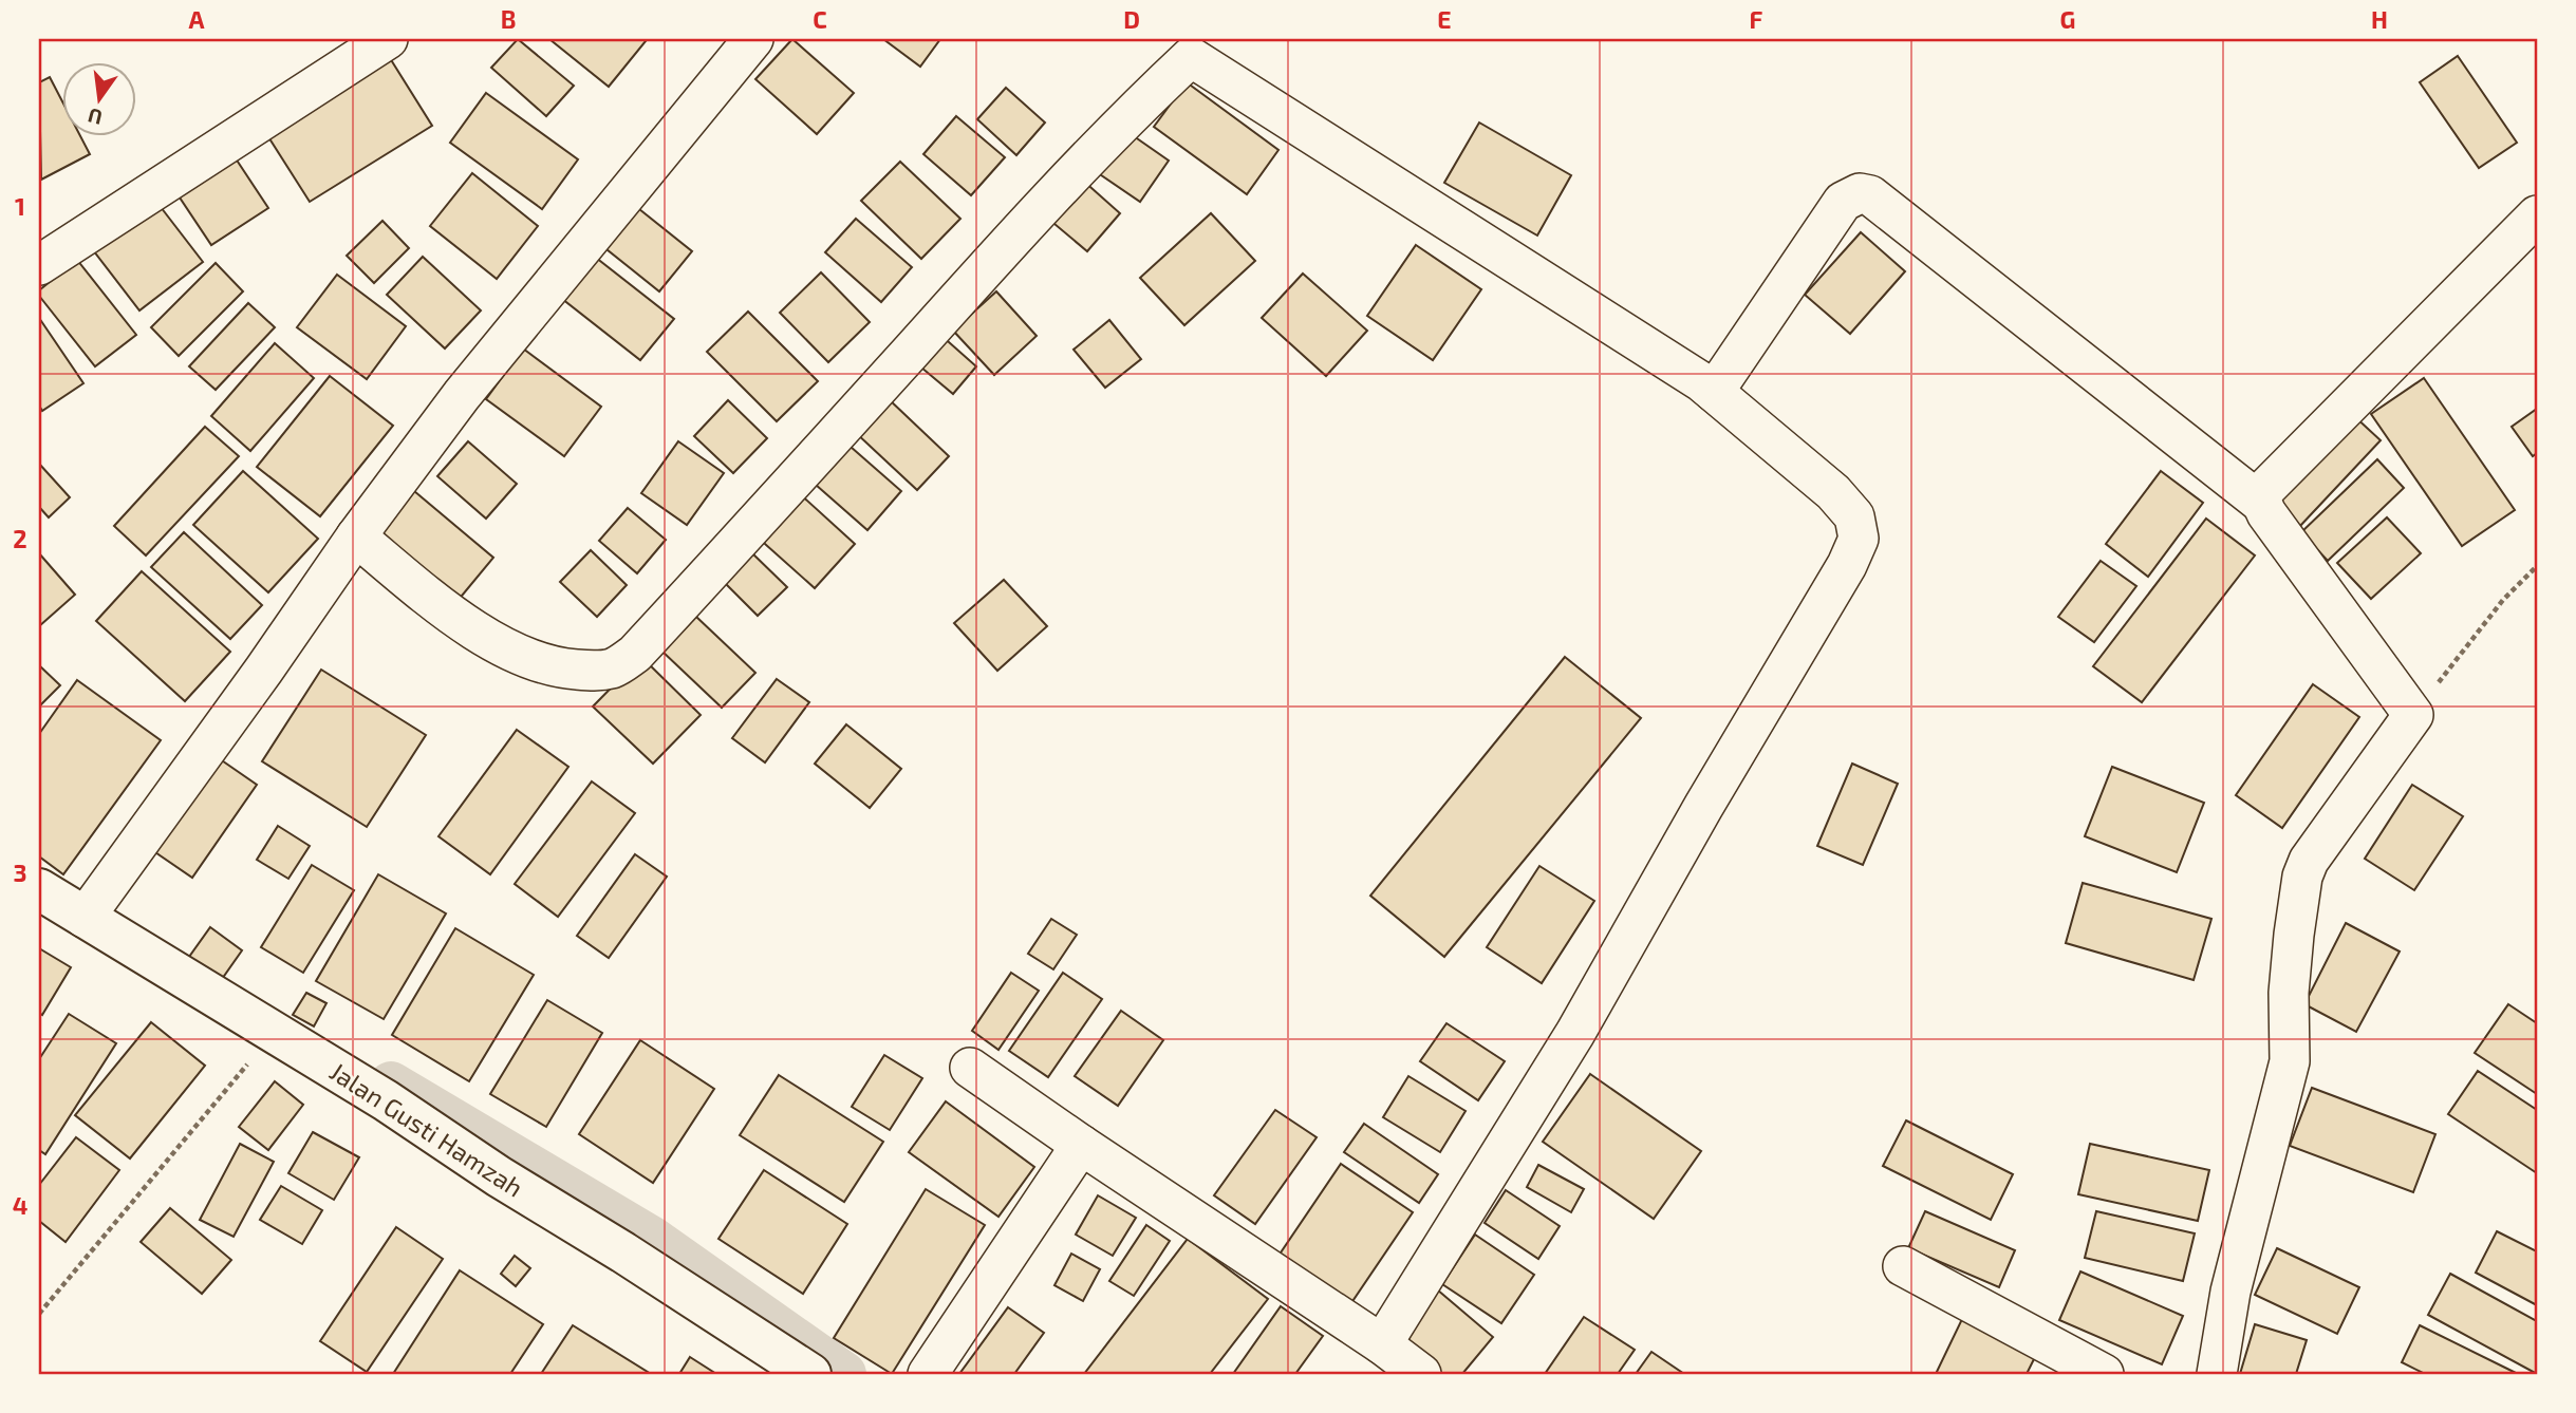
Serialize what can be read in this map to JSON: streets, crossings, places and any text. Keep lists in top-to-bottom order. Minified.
{"streets":{"street":["Jalan Gusti Hamzah"]},"north":"bottom","grid":{"columns":["A","B","C","D","E","F","G","H"],"rows":["1","2","3","4"]}}
